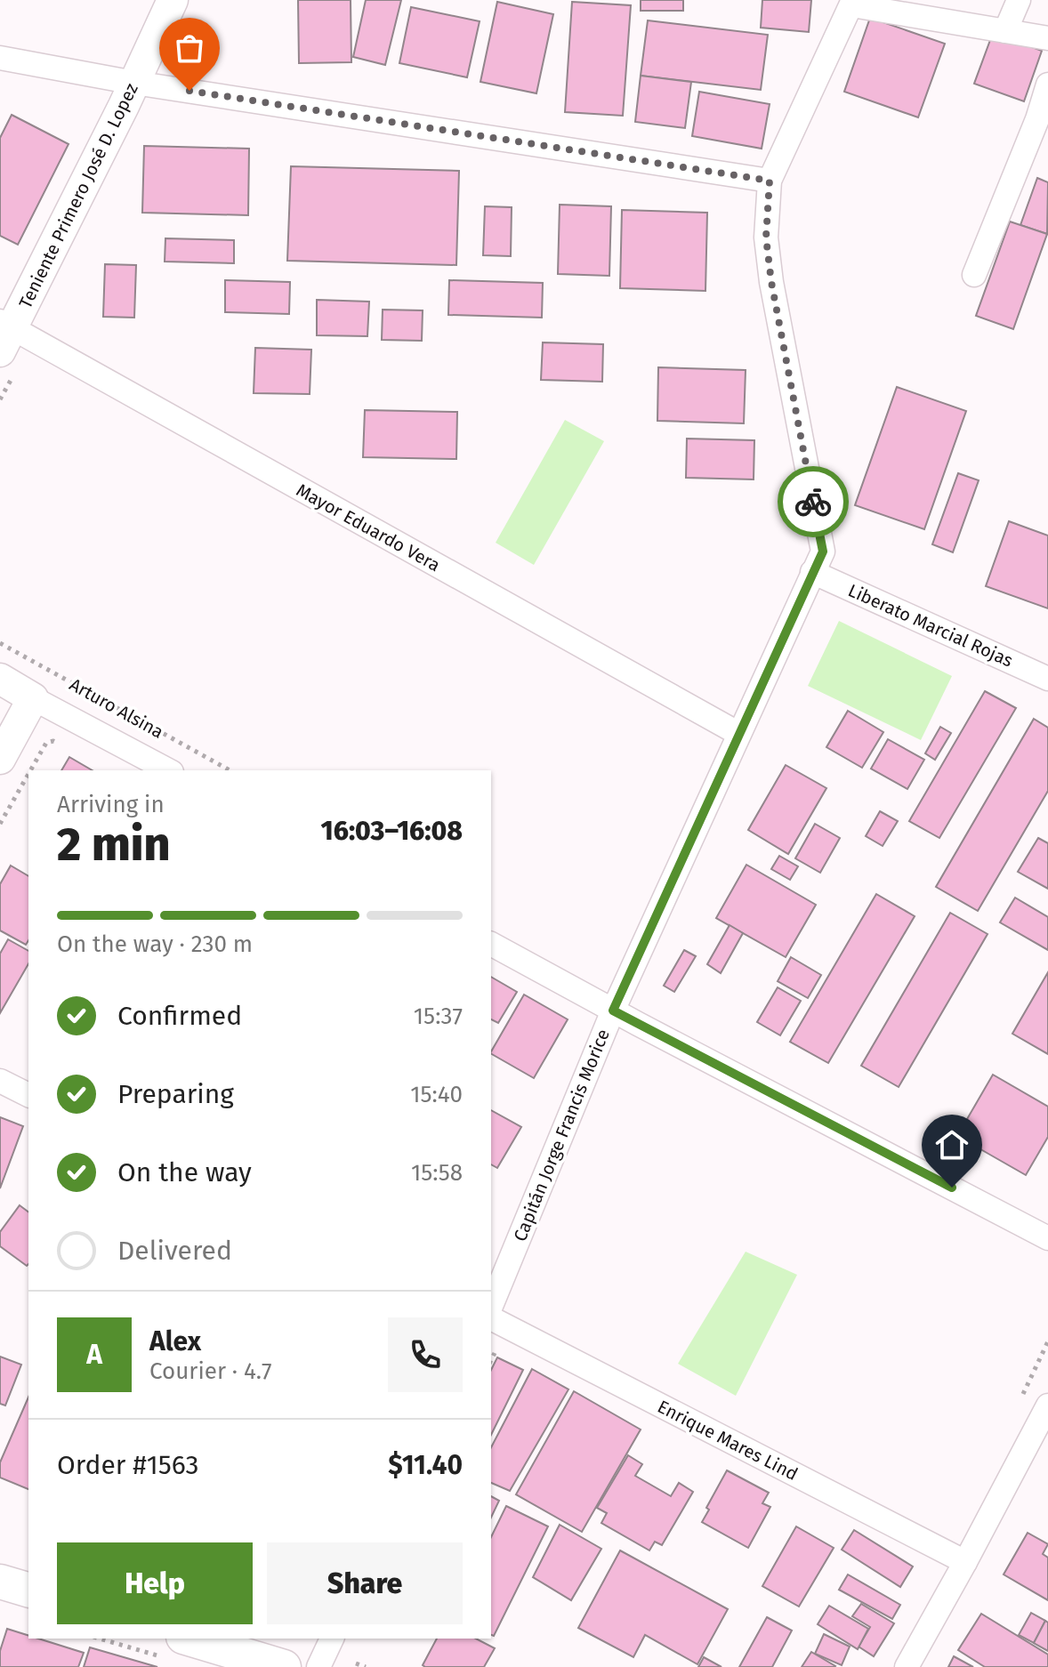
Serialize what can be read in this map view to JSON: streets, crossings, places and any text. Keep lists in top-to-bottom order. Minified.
{"streets":{"street":["Teniente Primero José D. Lopez","Mayor Eduardo Vera","Liberato Marcial Rojas","Arturo Alsina","Capitán Jorge Francis Morice","Enrique Mares Lind"]},"crossings":[["Teniente Primero José D. Lopez","Mayor Eduardo Vera"],["Mayor Eduardo Vera","Capitán Jorge Francis Morice"],["Liberato Marcial Rojas","Capitán Jorge Francis Morice"]],"page":{"heading":["2 min","Arriving in","16:03–16:08"],"panel":["Alex","Courier · 4.7","Order #1563","$11.40"],"bar":"On the way · 230 m","list":[["Confirmed","15:37"],["Preparing","15:40"],["On the way","15:58"],"Delivered"],"round":"A","buttons":["Help","Share"]}}
